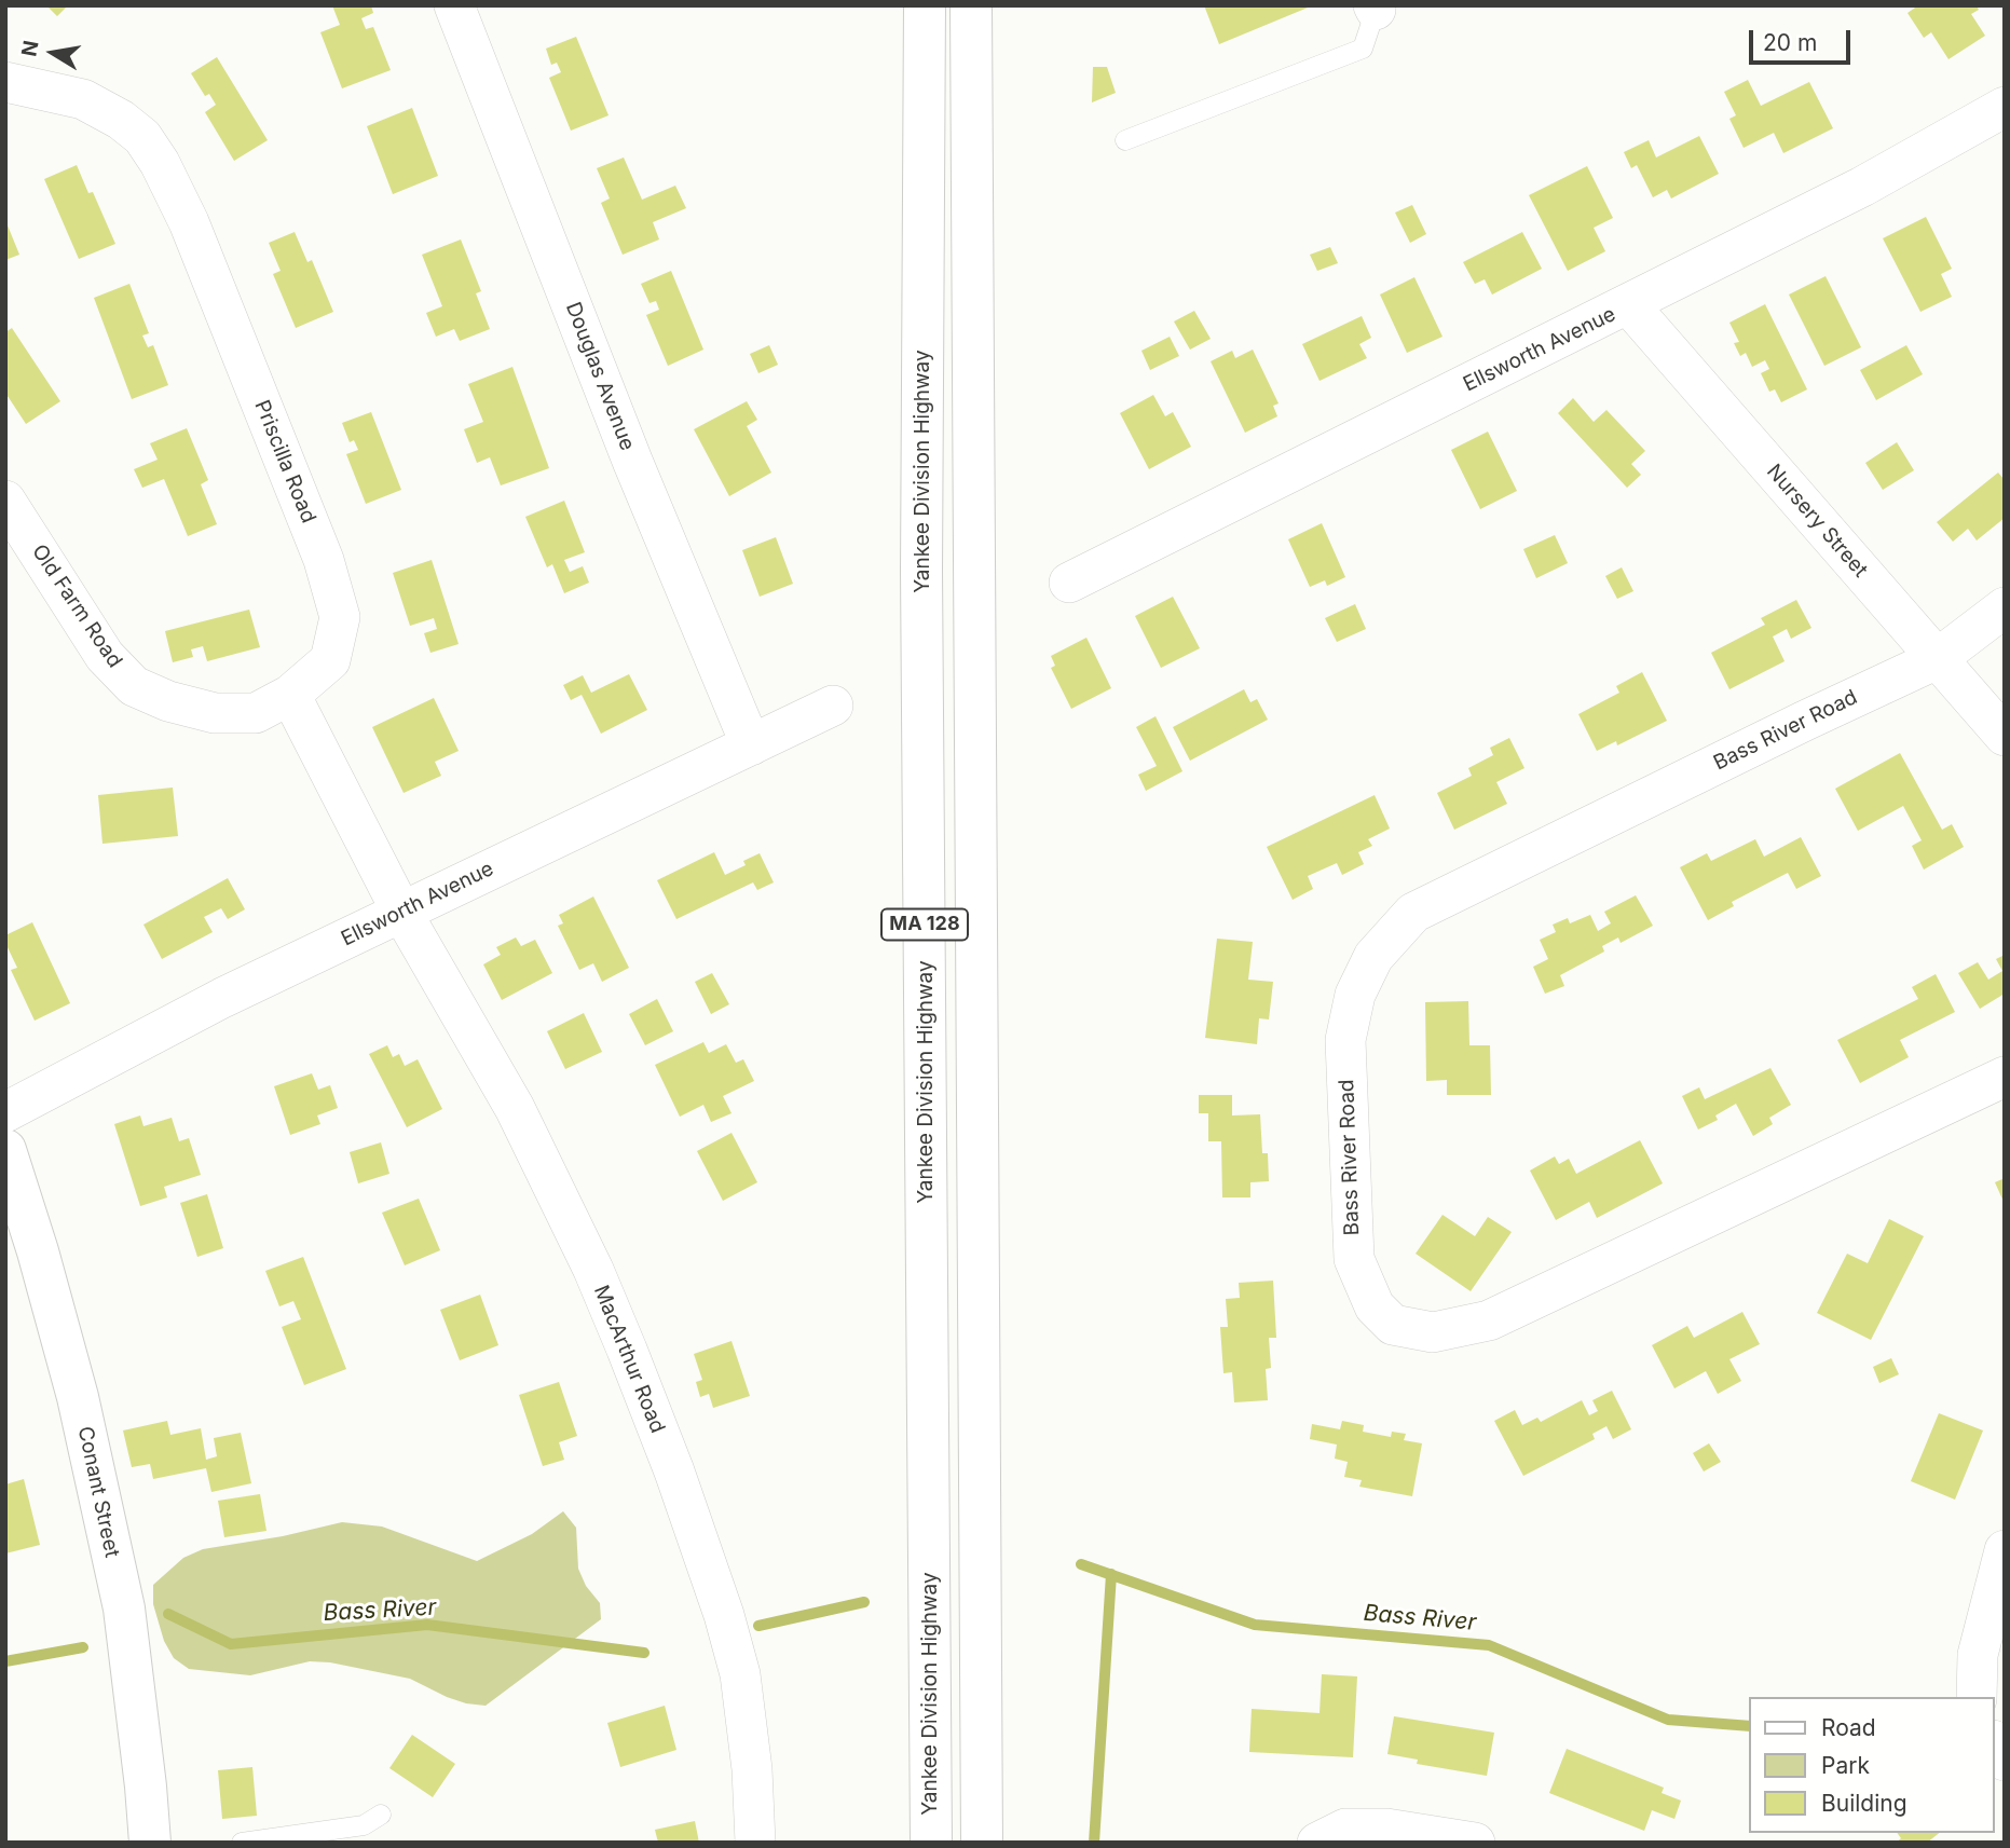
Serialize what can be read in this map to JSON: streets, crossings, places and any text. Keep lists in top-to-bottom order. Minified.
{"streets":{"main road":["Yankee Division Highway","MA 128","Conant Street"],"street":["Ellsworth Avenue","Douglas Avenue","Priscilla Road","Nursery Street","Old Farm Road","Bass River Road","MacArthur Road"]},"crossings":[["Ellsworth Avenue","Douglas Avenue"],["Ellsworth Avenue","Nursery Street"],["Ellsworth Avenue","MacArthur Road"],["Priscilla Road","Old Farm Road"],["Nursery Street","Bass River Road"]],"water":["Bass River"],"legend":["Road","Park","Building"],"scale_bar":"20 m","north":"left"}
